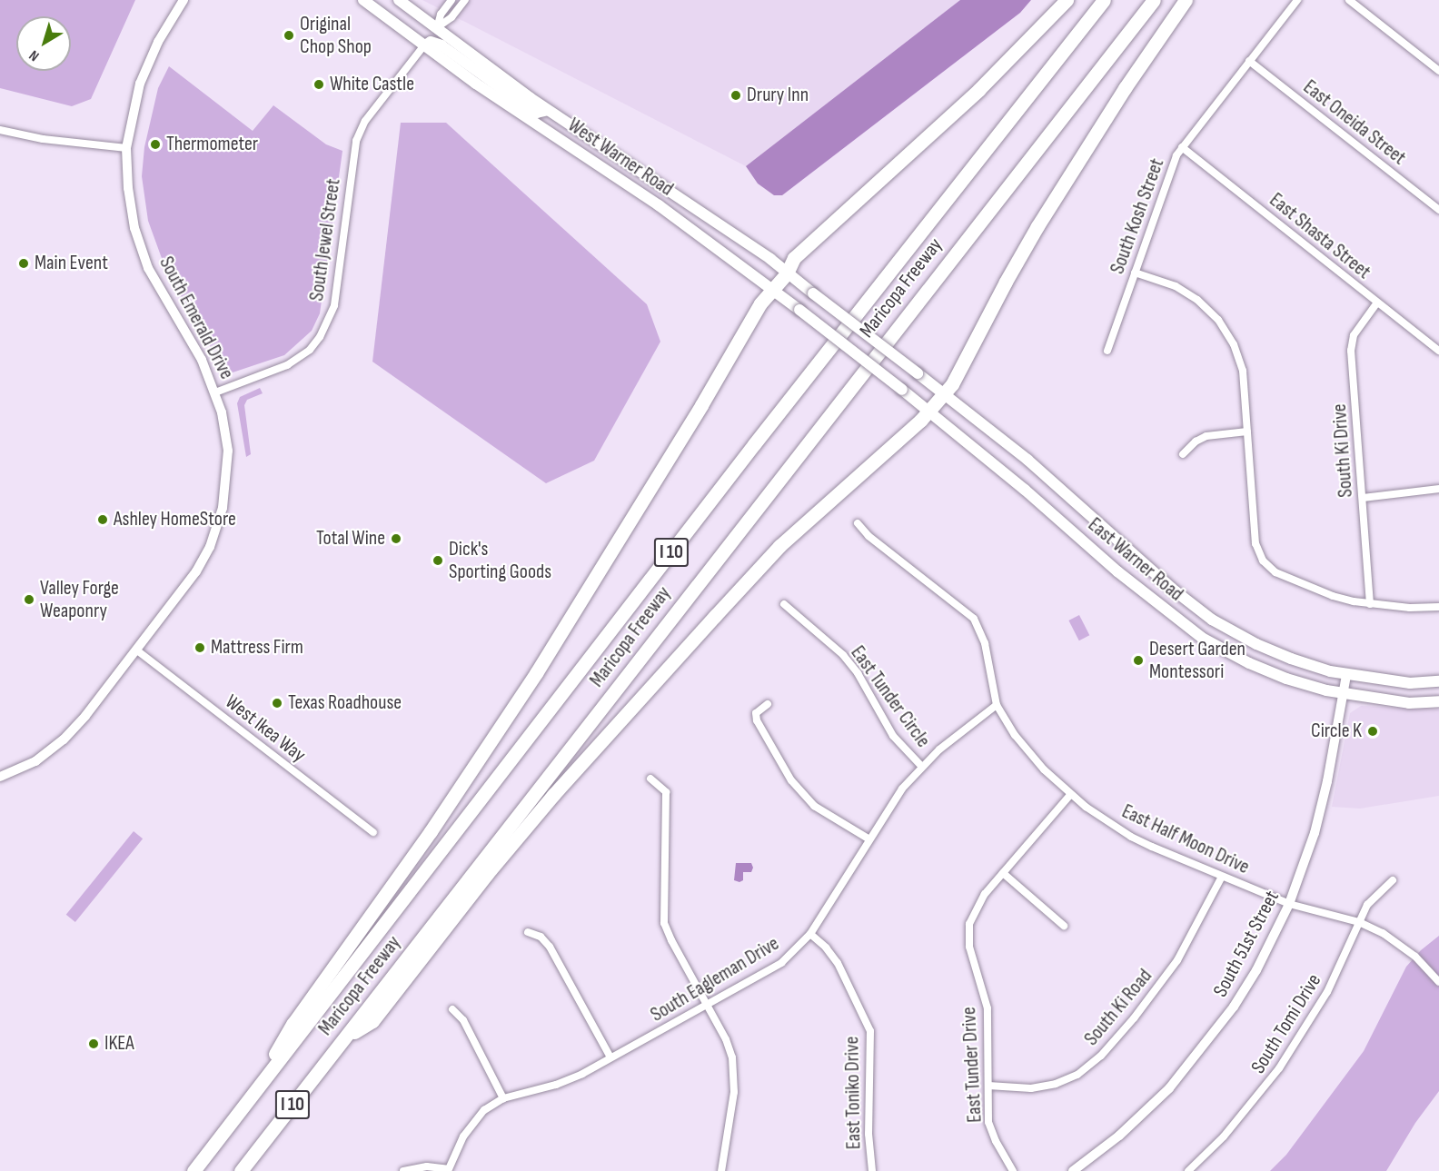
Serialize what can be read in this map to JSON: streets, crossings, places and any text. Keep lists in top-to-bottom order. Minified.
{"streets":{"highway":["Maricopa Freeway","I 10"],"main road":["West Warner Road","East Warner Road"],"street":["East Oneida Street","South Kosh Street","East Shasta Street","South Jewel Street","South Emerald Drive","South Ki Drive","East Tunder Circle","West Ikea Way","East Half Moon Drive","South 51st Street","South Eagleman Drive","South Ki Road","South Tomi Drive","East Tunder Drive","East Toniko Drive"]},"crossings":[["East Oneida Street","South Kosh Street"],["West Warner Road","South Jewel Street"],["West Warner Road","East Warner Road"],["South Kosh Street","East Shasta Street"],["East Shasta Street","South Ki Drive"],["South Jewel Street","South Emerald Drive"],["South Emerald Drive","West Ikea Way"],["East Warner Road","South 51st Street"],["East Tunder Circle","South Eagleman Drive"],["East Half Moon Drive","South 51st Street"],["East Half Moon Drive","South Eagleman Drive"],["East Half Moon Drive","South Ki Road"],["East Half Moon Drive","South Tomi Drive"],["East Half Moon Drive","East Tunder Drive"],["South Eagleman Drive","East Toniko Drive"],["South Ki Road","East Tunder Drive"]],"places":["Original Chop Shop","White Castle","Drury Inn","Thermometer","Main Event","Ashley HomeStore","Total Wine","Dick's Sporting Goods","Valley Forge Weaponry","Mattress Firm","Desert Garden Montessori","Texas Roadhouse","Circle K","IKEA"],"north":"bottom left"}
